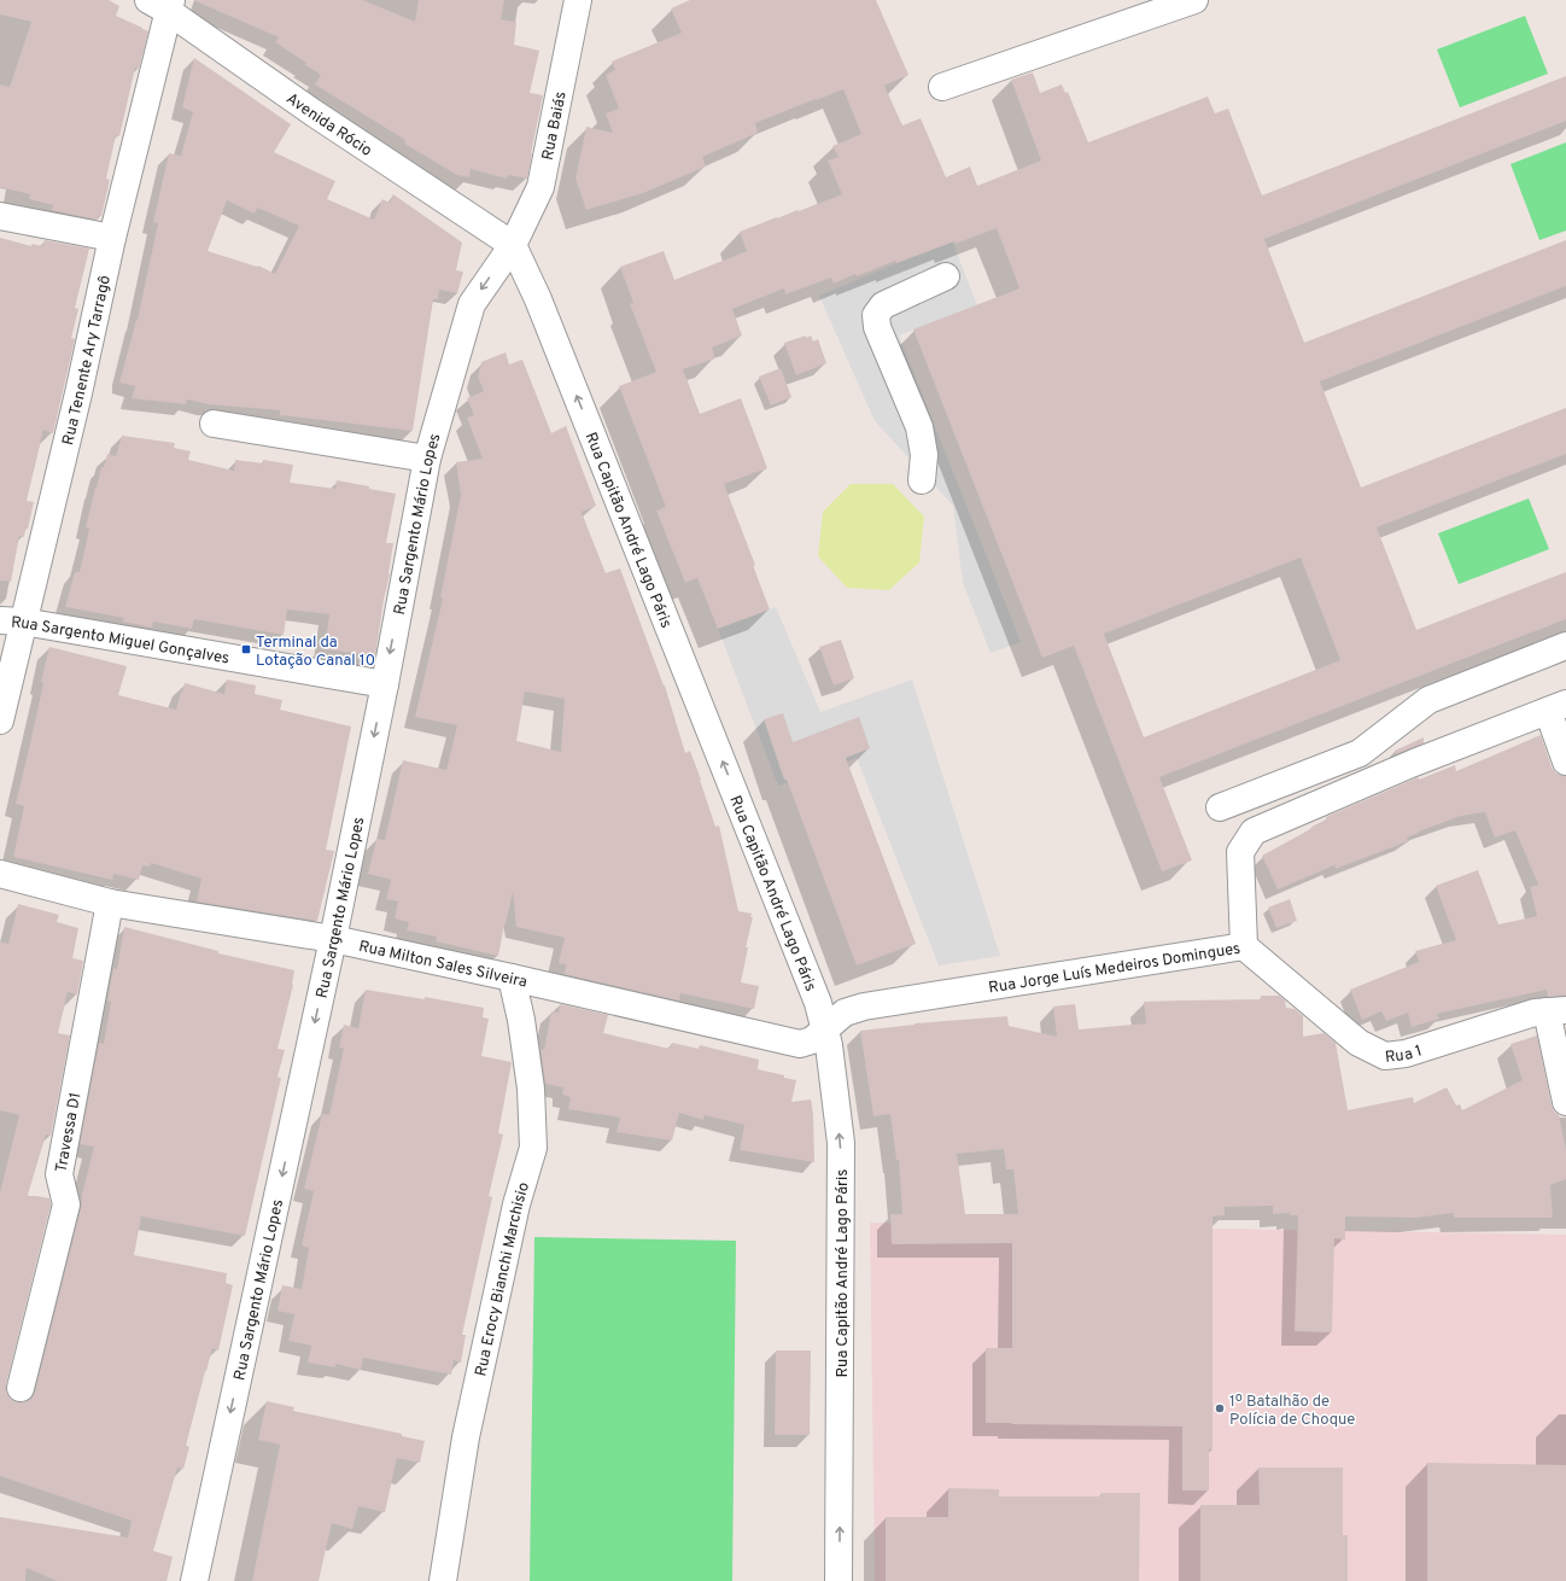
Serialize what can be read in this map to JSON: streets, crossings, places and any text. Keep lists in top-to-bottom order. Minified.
{"streets":{"street":["Avenida Rócio","Rua Baiás","Rua Tenente Ary Tarragô","Rua Sargento Mário Lopes","Rua Capitão André Lago Páris","Rua Sargento Miguel Gonçalves","Rua Milton Sales Silveira","Rua Jorge Luís Medeiros Domingues","Rua 1","Travessa D1","Rua Erocy Bianchi Marchisio"]},"crossings":[["Avenida Rócio","Rua Baiás"],["Avenida Rócio","Rua Tenente Ary Tarragô"],["Avenida Rócio","Rua Sargento Mário Lopes"],["Avenida Rócio","Rua Capitão André Lago Páris"],["Rua Baiás","Rua Sargento Mário Lopes"],["Rua Baiás","Rua Capitão André Lago Páris"],["Rua Tenente Ary Tarragô","Rua Sargento Miguel Gonçalves"],["Rua Sargento Mário Lopes","Rua Capitão André Lago Páris"],["Rua Sargento Mário Lopes","Rua Sargento Miguel Gonçalves"],["Rua Sargento Mário Lopes","Rua Milton Sales Silveira"],["Rua Capitão André Lago Páris","Rua Milton Sales Silveira"],["Rua Capitão André Lago Páris","Rua Jorge Luís Medeiros Domingues"],["Rua Milton Sales Silveira","Rua Jorge Luís Medeiros Domingues"],["Rua Milton Sales Silveira","Travessa D1"],["Rua Milton Sales Silveira","Rua Erocy Bianchi Marchisio"],["Rua Jorge Luís Medeiros Domingues","Rua 1"]],"one_way":["Rua Sargento Mário Lopes","Rua Capitão André Lago Páris"],"places":{"transit":["Terminal da Lotação Canal 10"],"other":["1º Batalhão de Polícia de Choque"]}}
